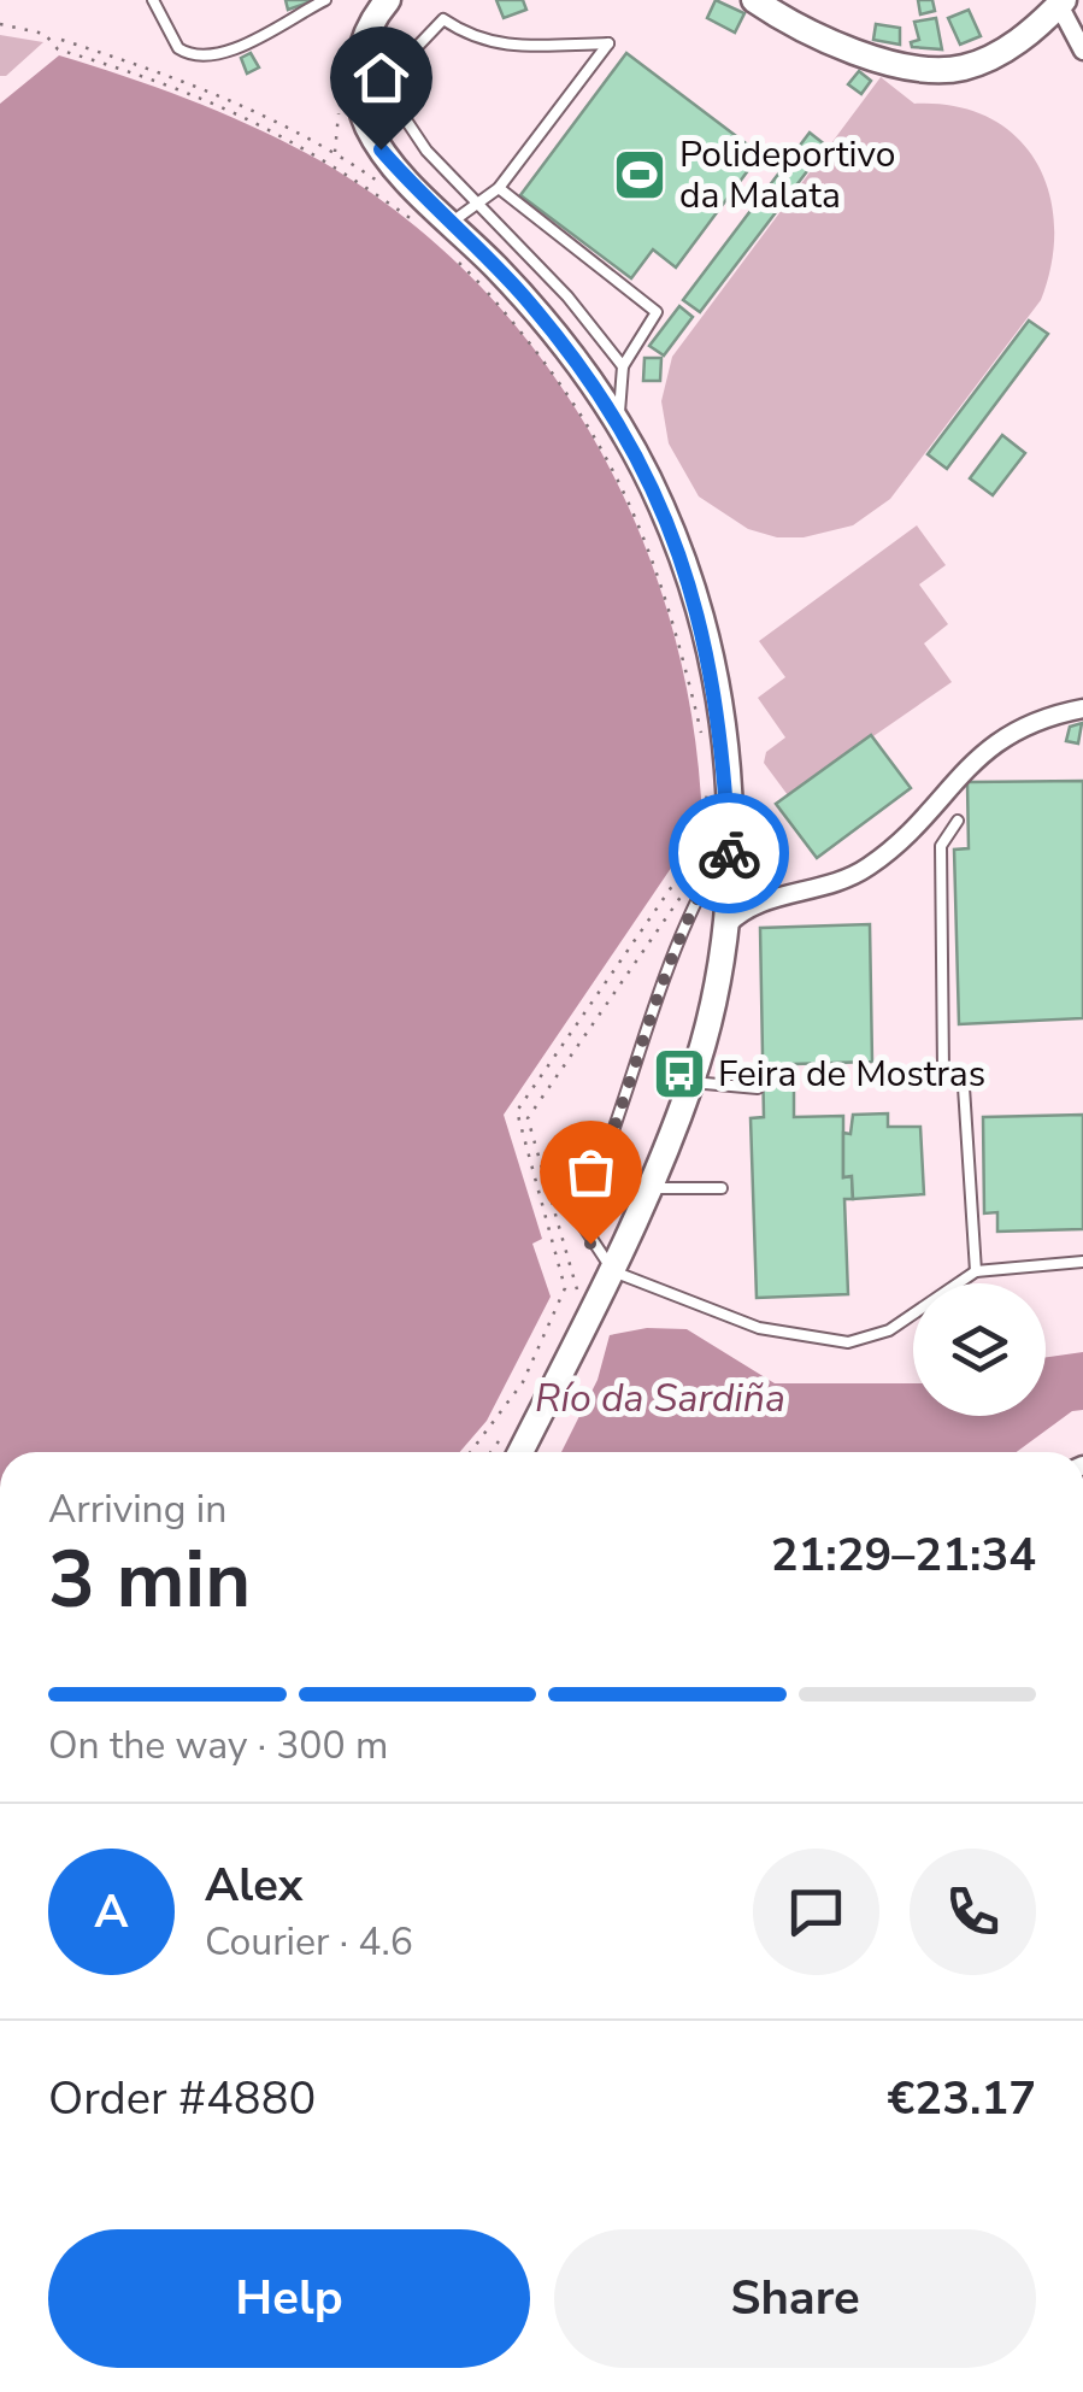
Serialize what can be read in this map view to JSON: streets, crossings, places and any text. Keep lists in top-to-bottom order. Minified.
{"water":["Río da Sardiña"],"places":{"sports":["Polideportivo da Malata"],"bus stop":["Feira de Mostras"]},"page":{"heading":["3 min","Arriving in","21:29–21:34"],"panel":["Alex","Courier · 4.6","Order #4880","€23.17"],"bar":"On the way · 300 m","round":"A","buttons":["Help","Share"]}}
